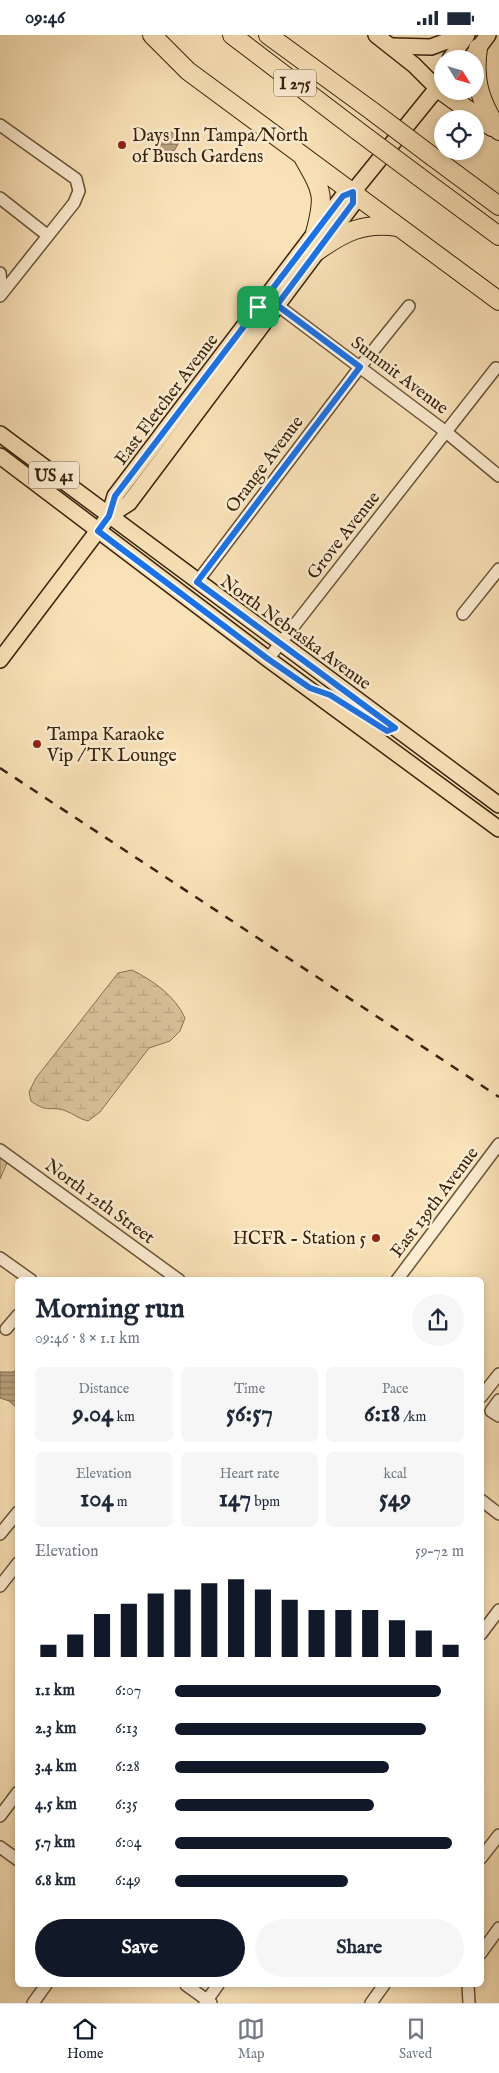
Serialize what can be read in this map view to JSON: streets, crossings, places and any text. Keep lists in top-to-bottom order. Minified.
{"streets":{"highway":["I 275"],"main road":["East Fletcher Avenue","US 41","North Nebraska Avenue"],"street":["Summit Avenue","Orange Avenue","Grove Avenue","North 12th Street","East 139th Avenue"]},"crossings":[["Summit Avenue","East Fletcher Avenue"],["Summit Avenue","Orange Avenue"],["Summit Avenue","Grove Avenue"],["East Fletcher Avenue","North Nebraska Avenue"],["Orange Avenue","North Nebraska Avenue"],["Grove Avenue","North Nebraska Avenue"]],"places":["Days Inn Tampa/North of Busch Gardens","Tampa Karaoke Vip / TK Lounge","HCFR - Station 5"],"north":"bottom right","page":{"status":"09:46","heading":["Morning run","09:46 · 8 × 1.1 km"],"stats":[["Distance","9.04 km"],["Time","56:57"],["Pace","6:18 /km"],["Elevation","104 m"],["Heart rate","147 bpm"],["kcal","549"]],"chart":["Elevation","59–72 m"],"list":[{"name":"1.1 km","note":"6:07"},{"name":"2.3 km","note":"6:13"},{"name":"3.4 km","note":"6:28"},{"name":"4.5 km","note":"6:35"},{"name":"5.7 km","note":"6:04"},{"name":"6.8 km","note":"6:49"}],"buttons":["Save","Share"],"tabs":["Home","Map","Saved"]}}
